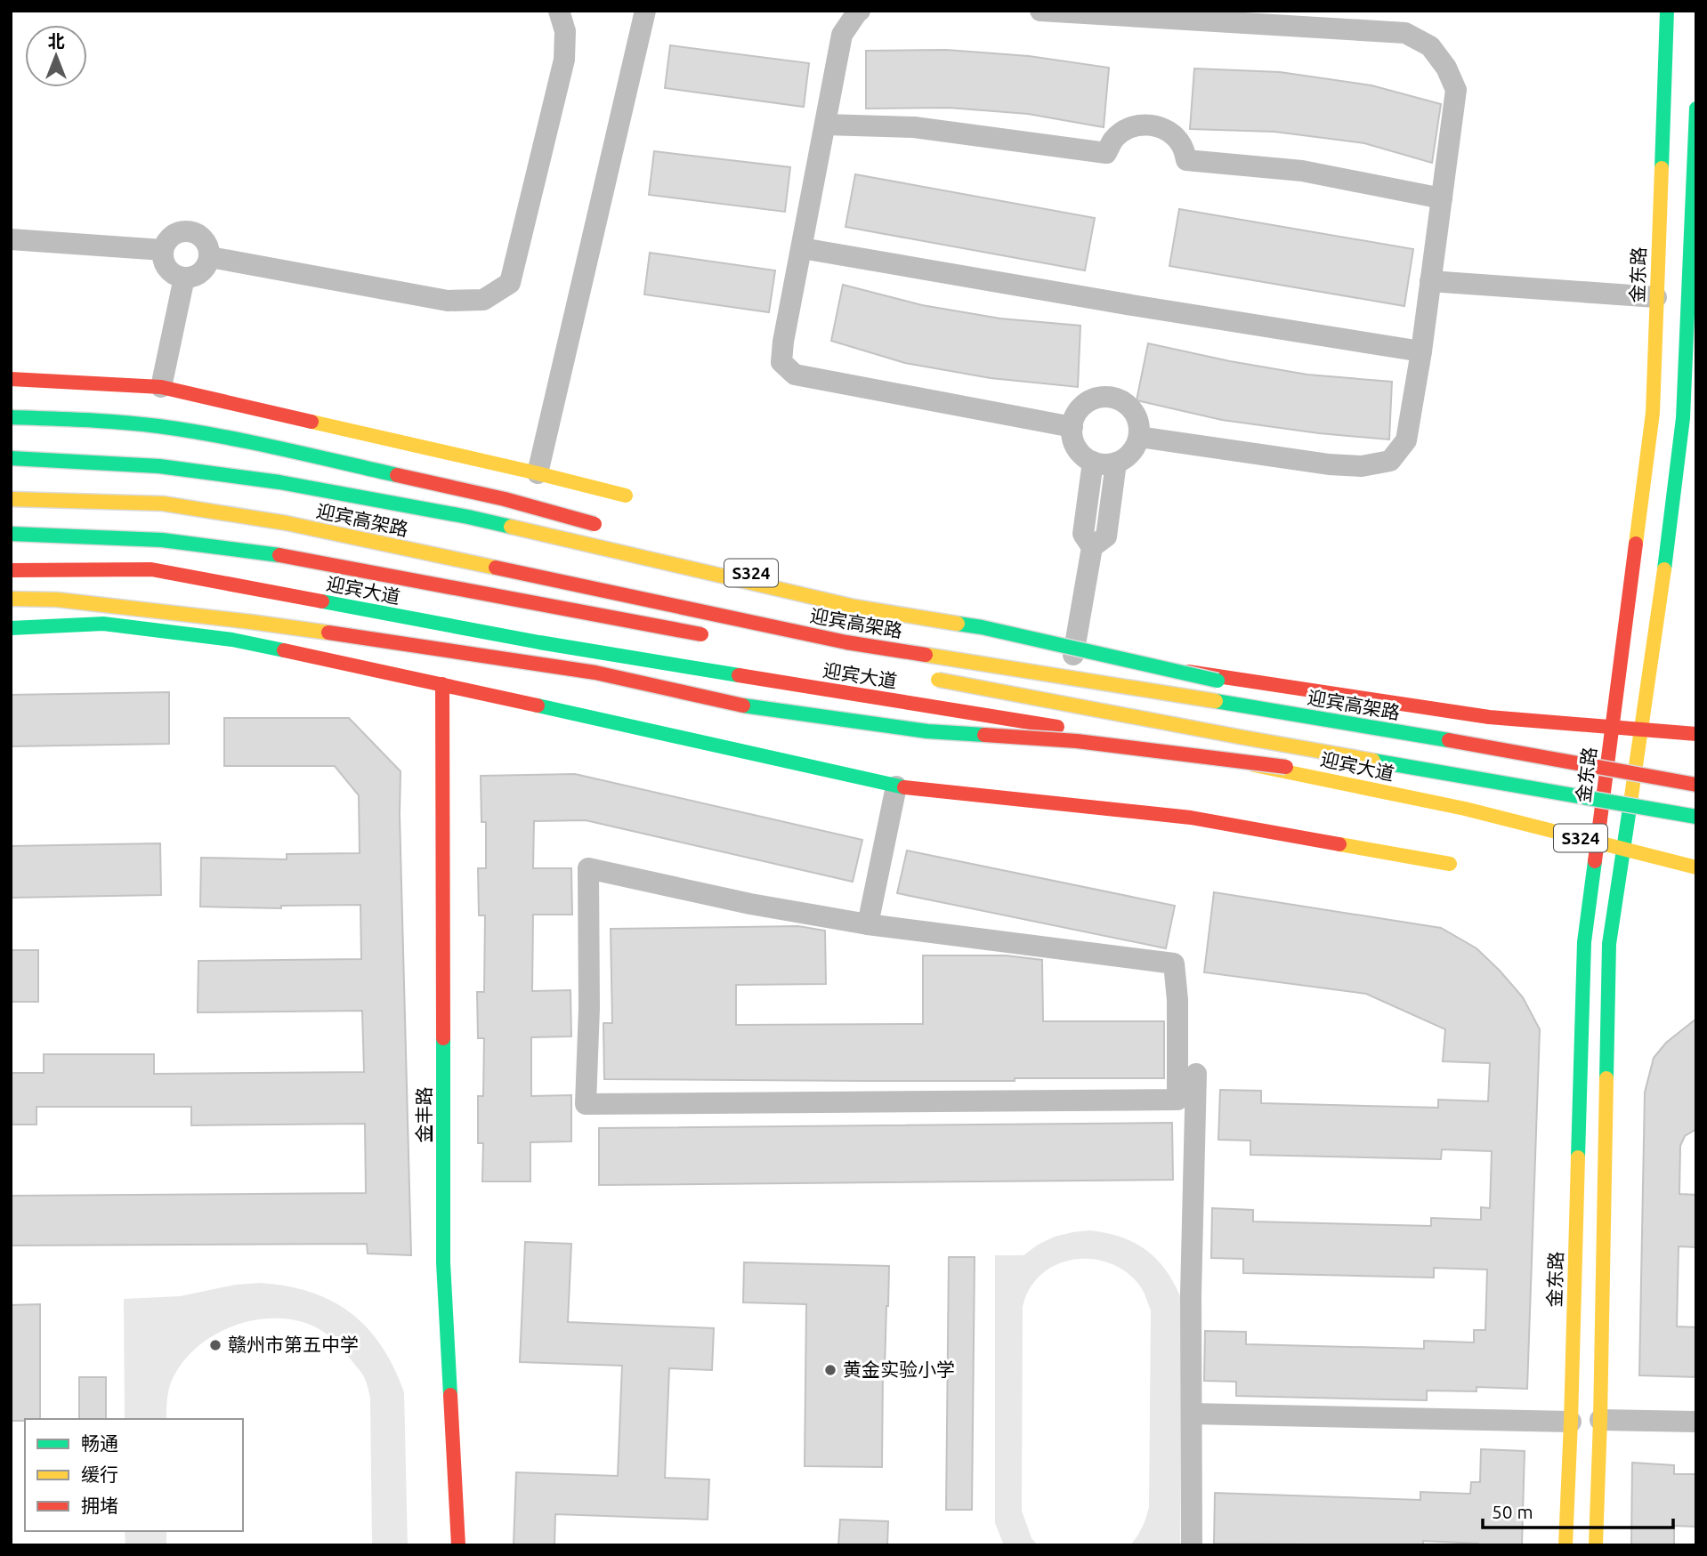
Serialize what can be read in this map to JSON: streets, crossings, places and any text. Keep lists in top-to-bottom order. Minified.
{"streets":{"main road":["金东路","迎宾高架路","S324","迎宾大道","金丰路"]},"crossings":[["金东路","S324"],["金东路","迎宾大道"]],"places":["赣州市第五中学","黄金实验小学"],"legend":["畅通","缓行","拥堵"],"scale_bar":"50 m","north":"top"}
